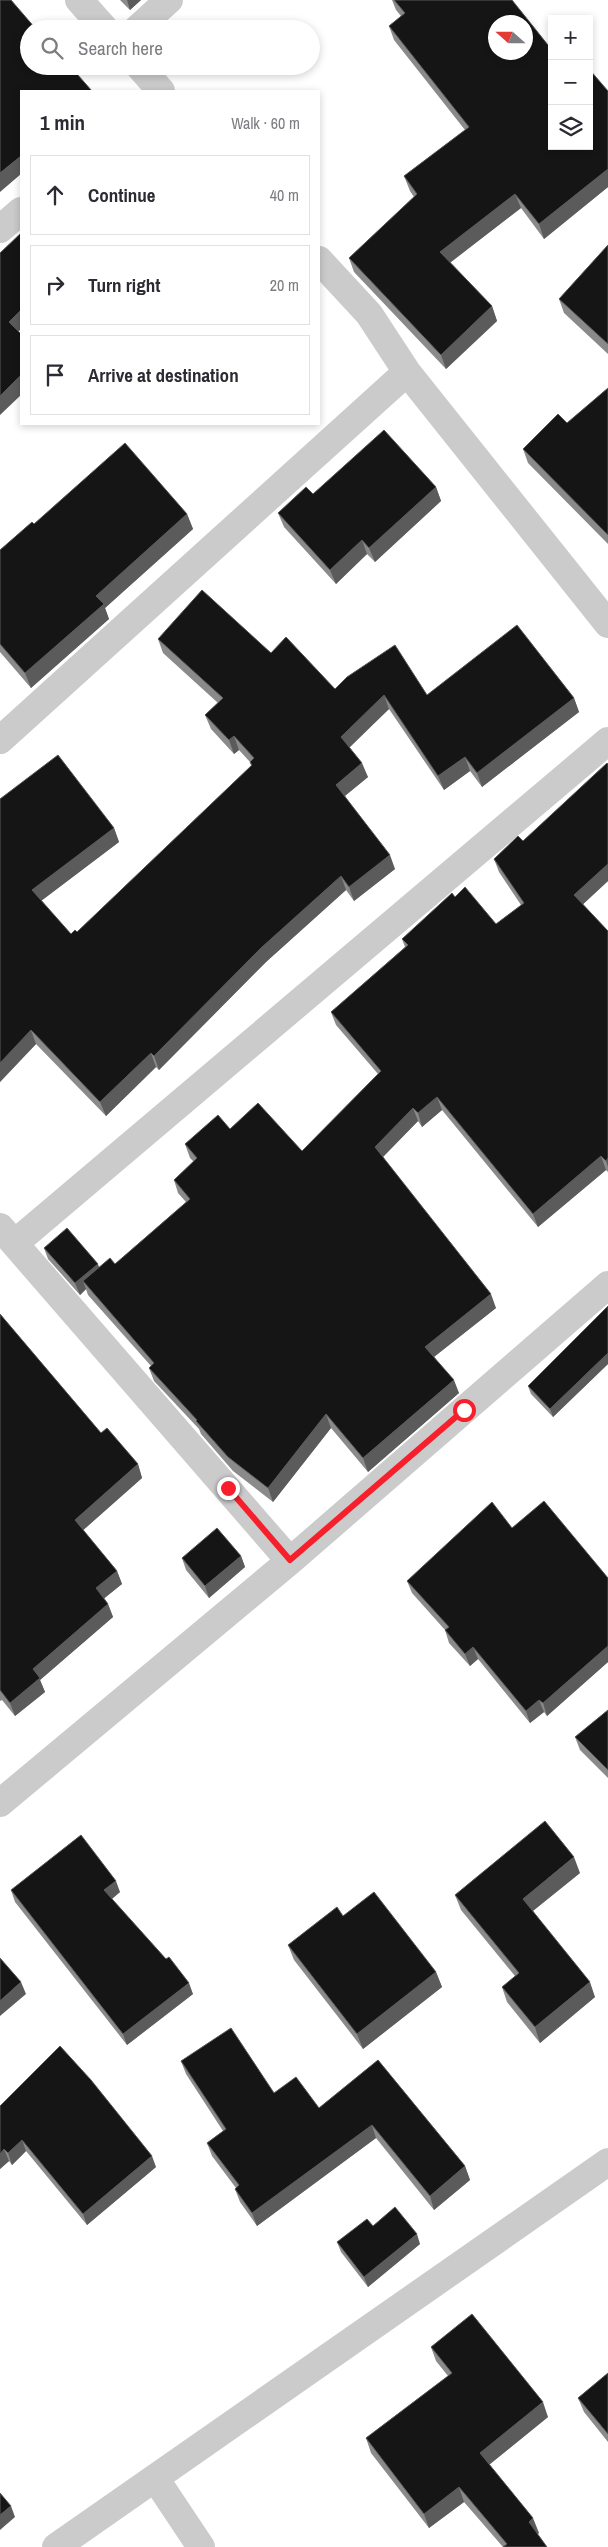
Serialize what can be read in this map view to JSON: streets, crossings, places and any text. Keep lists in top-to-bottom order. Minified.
{"north":"left","page":{"map_buttons":["+","−"],"search":"Search here","heading":["1 min","Walk · 60 m"],"list":[["Continue","40 m"],["Turn right","20 m"],"Arrive at destination"]}}
